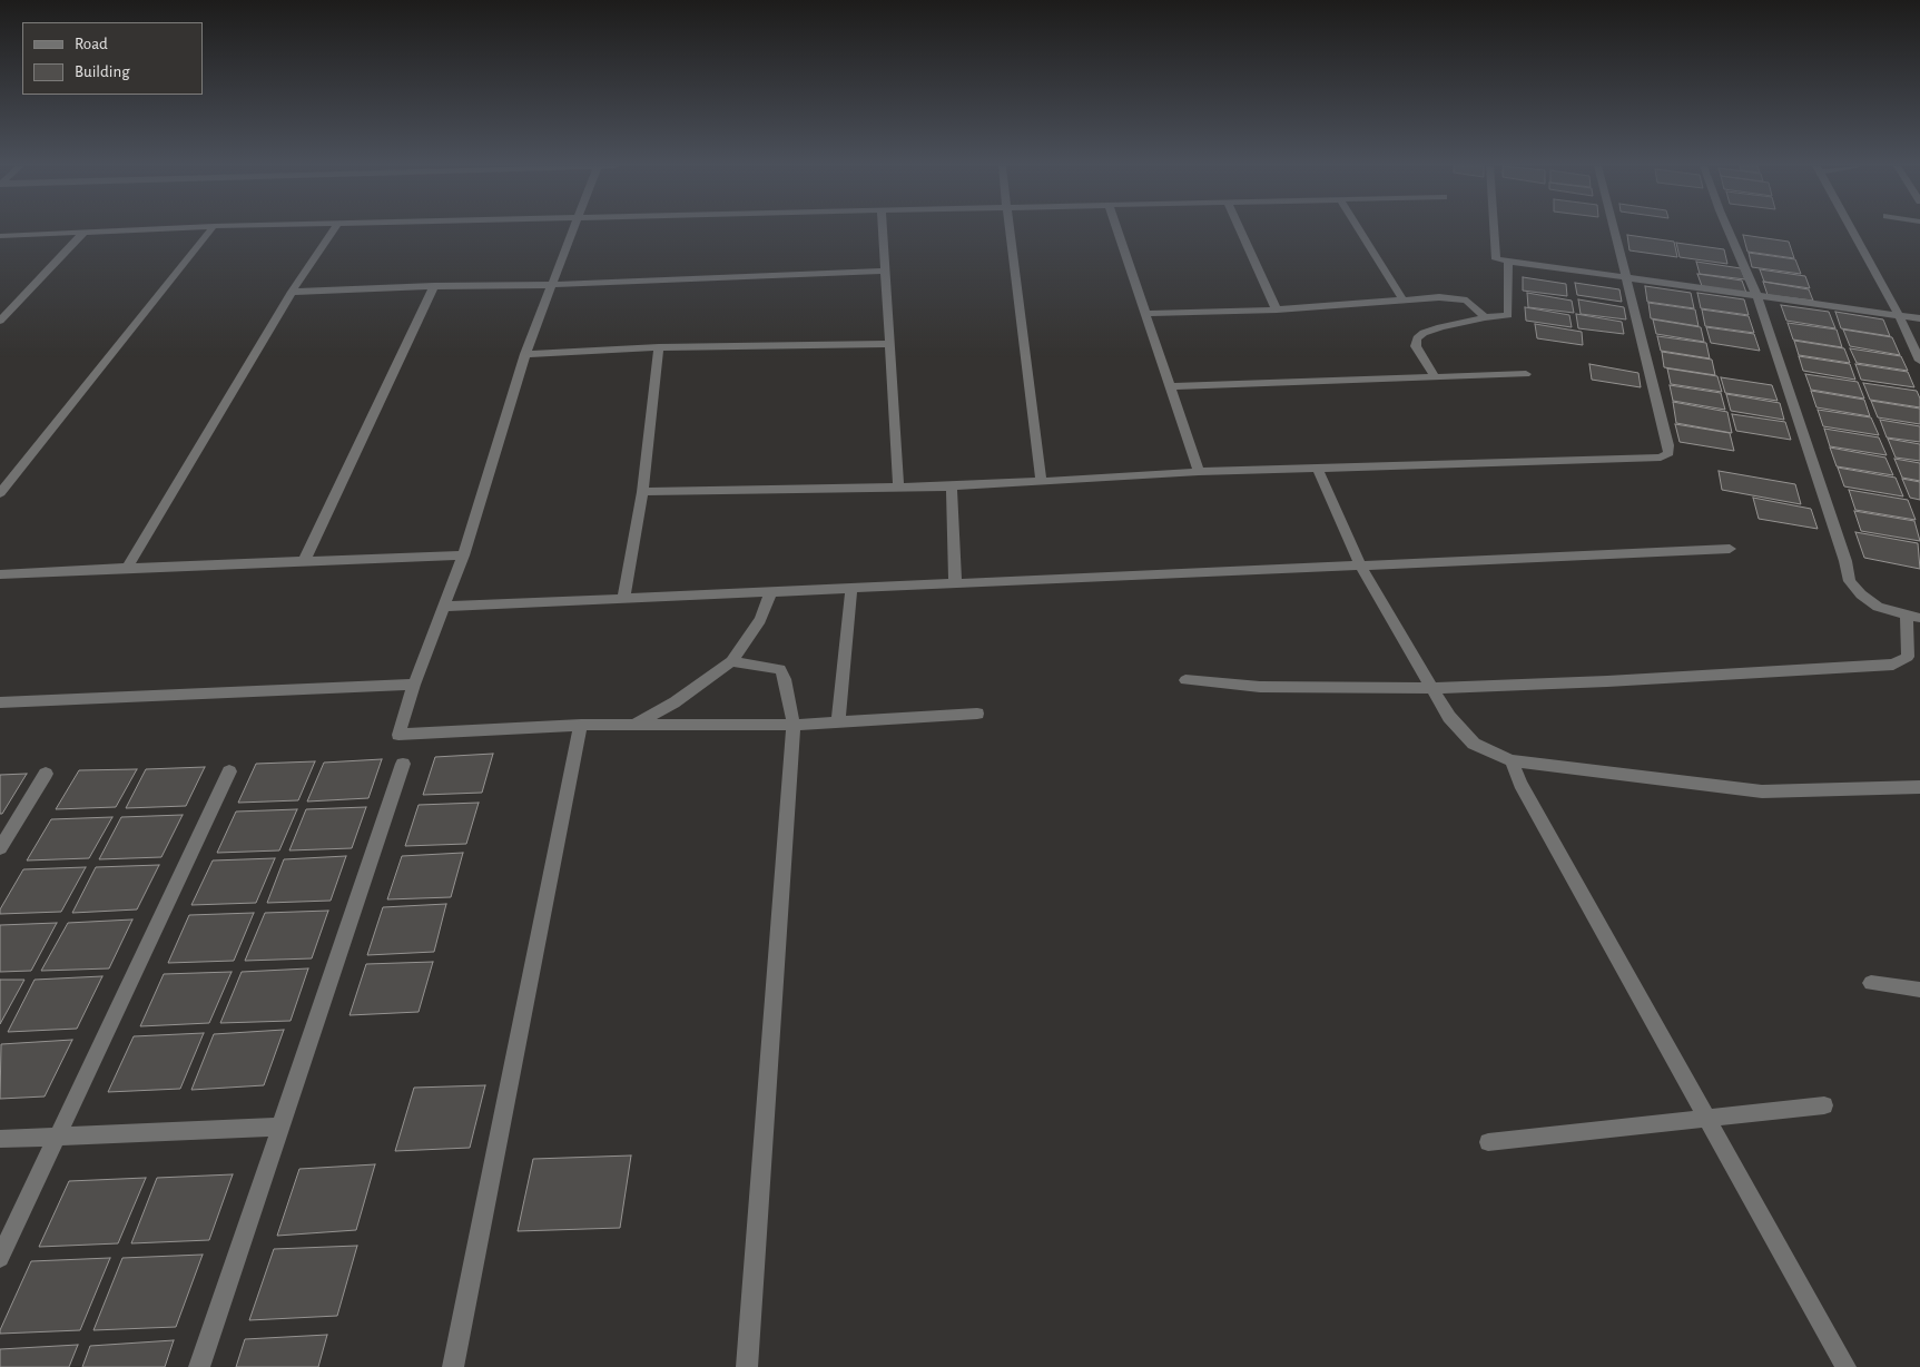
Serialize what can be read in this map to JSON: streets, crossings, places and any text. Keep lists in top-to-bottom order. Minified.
{"legend":["Road","Building"]}
